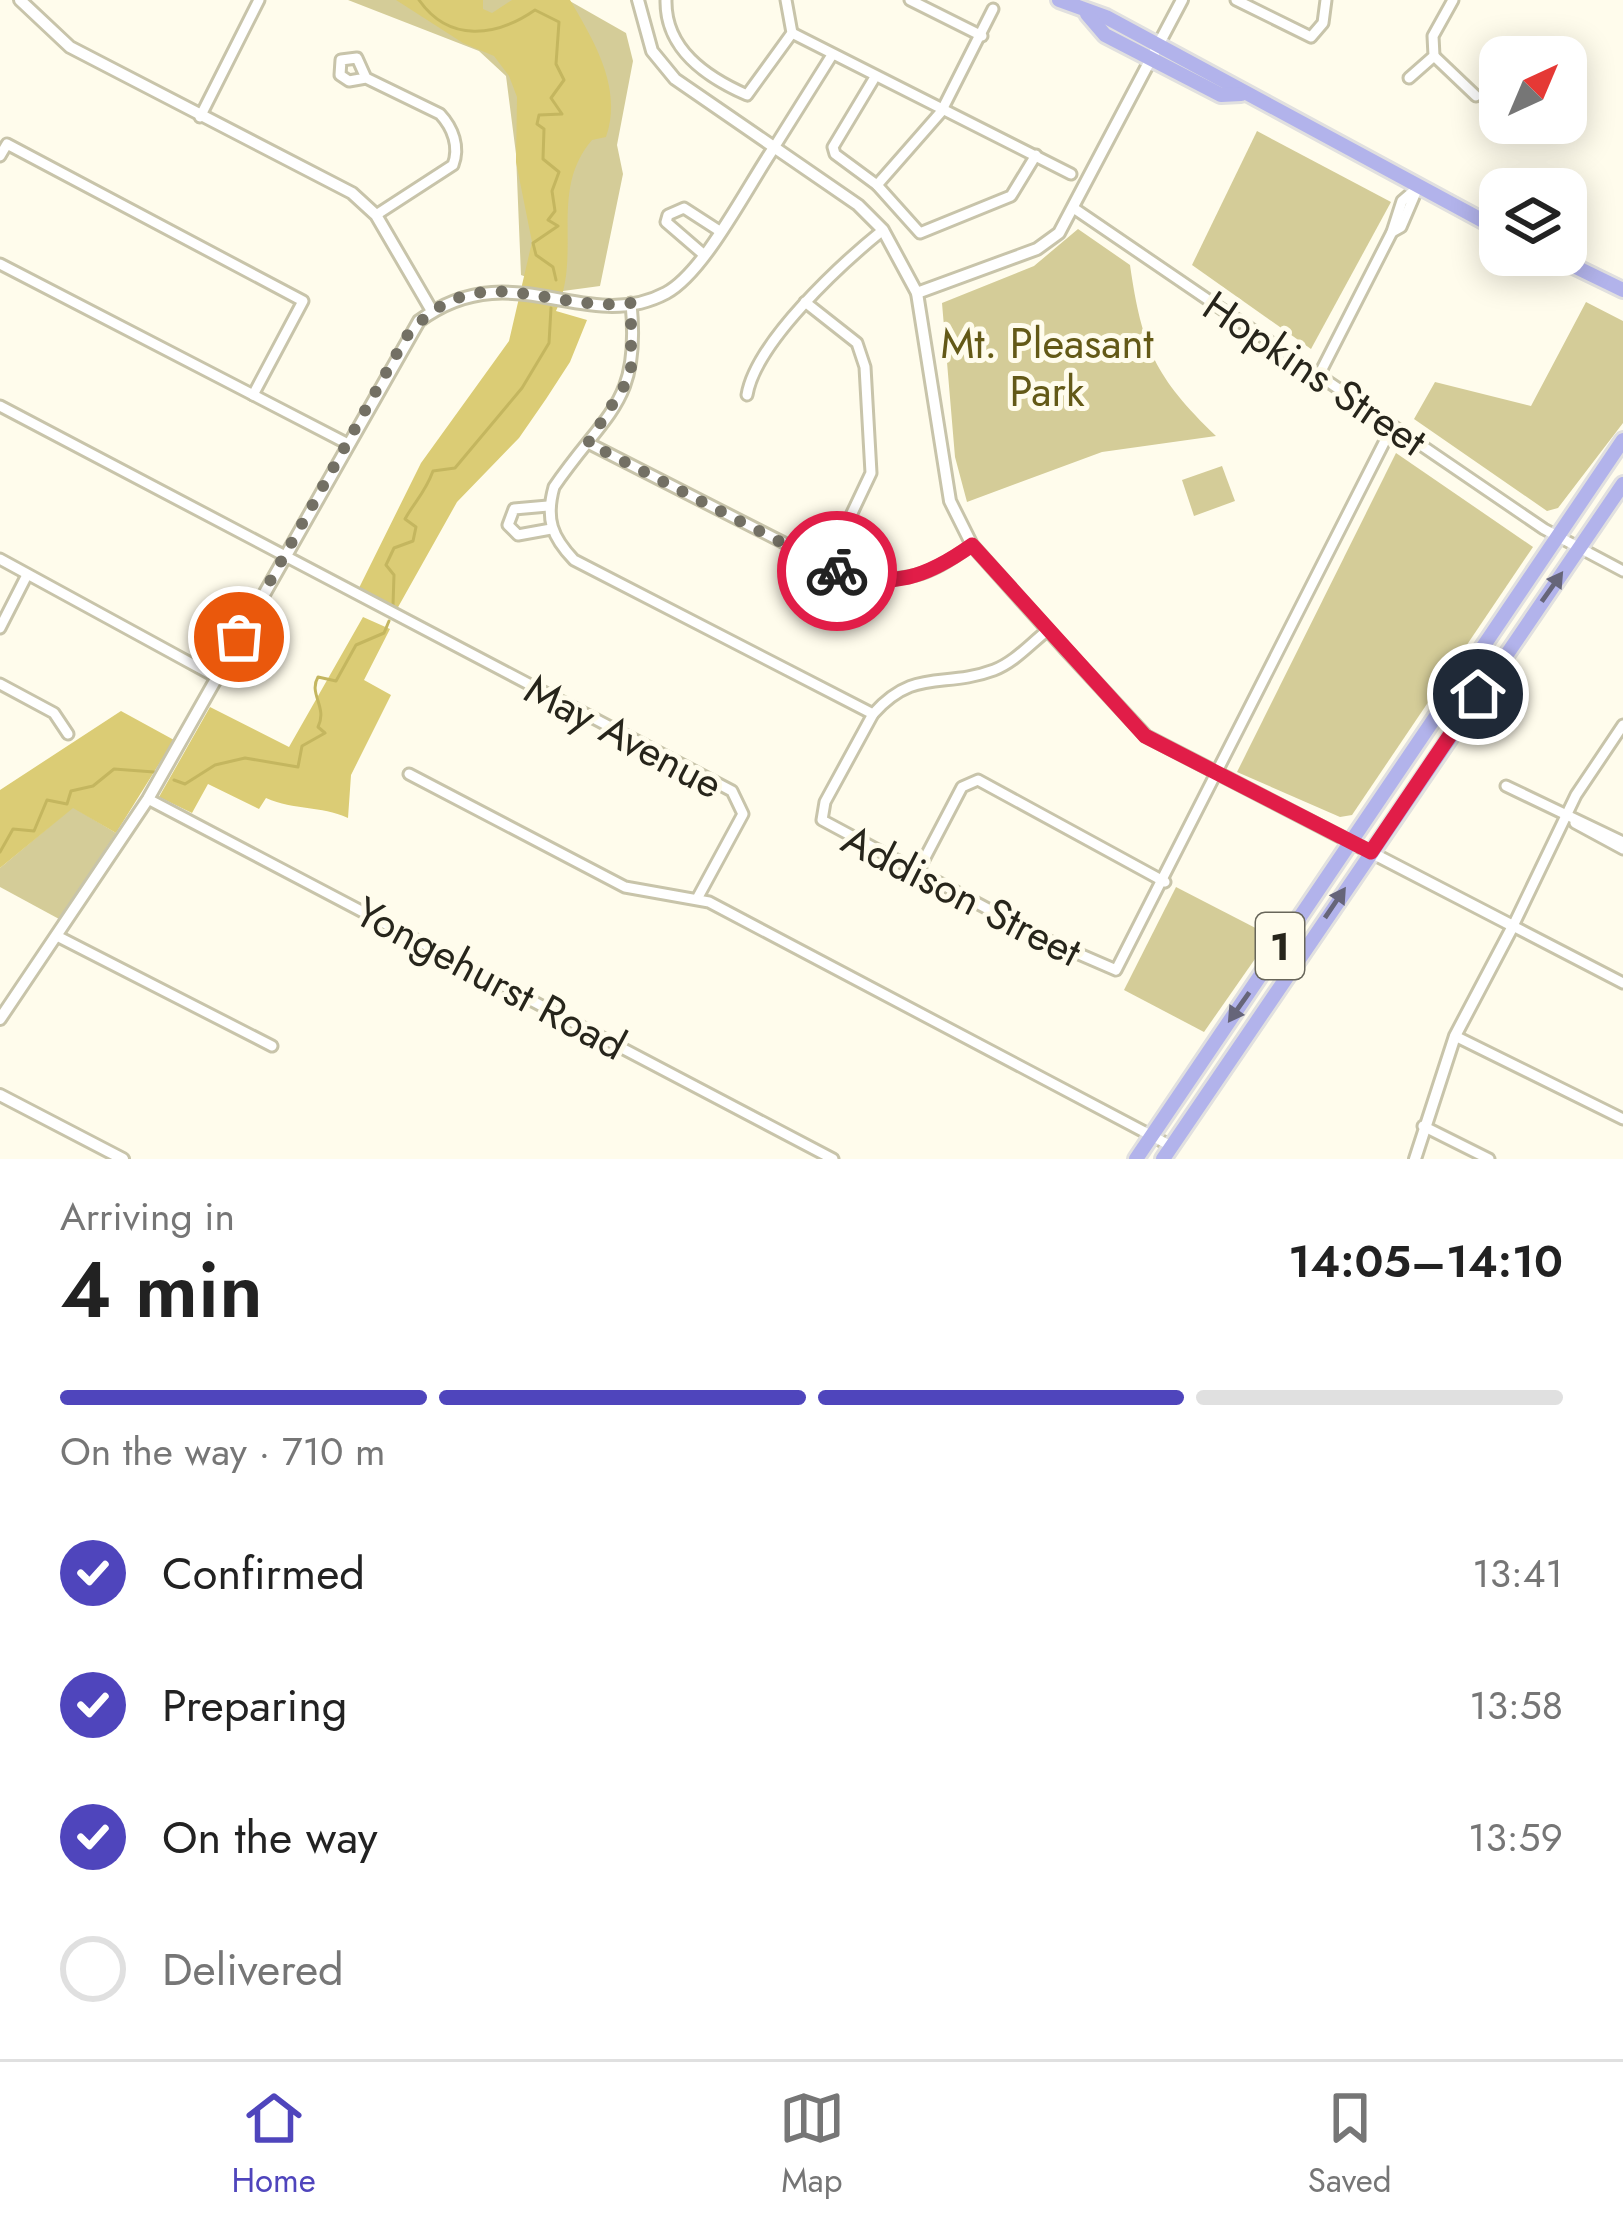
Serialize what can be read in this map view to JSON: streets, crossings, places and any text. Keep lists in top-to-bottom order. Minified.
{"streets":{"main road":["1"],"street":["Hopkins Street","May Avenue","Addison Street","Yongehurst Road"]},"crossings":[["Hopkins Street","Addison Street"],["Hopkins Street","1"]],"parks":["Mt. Pleasant Park"],"north":"top right","page":{"heading":["4 min","Arriving in","14:05–14:10"],"bar":"On the way · 710 m","list":[["Confirmed","13:41"],["Preparing","13:58"],["On the way","13:59"],"Delivered"],"tabs":["Home","Map","Saved"]}}
